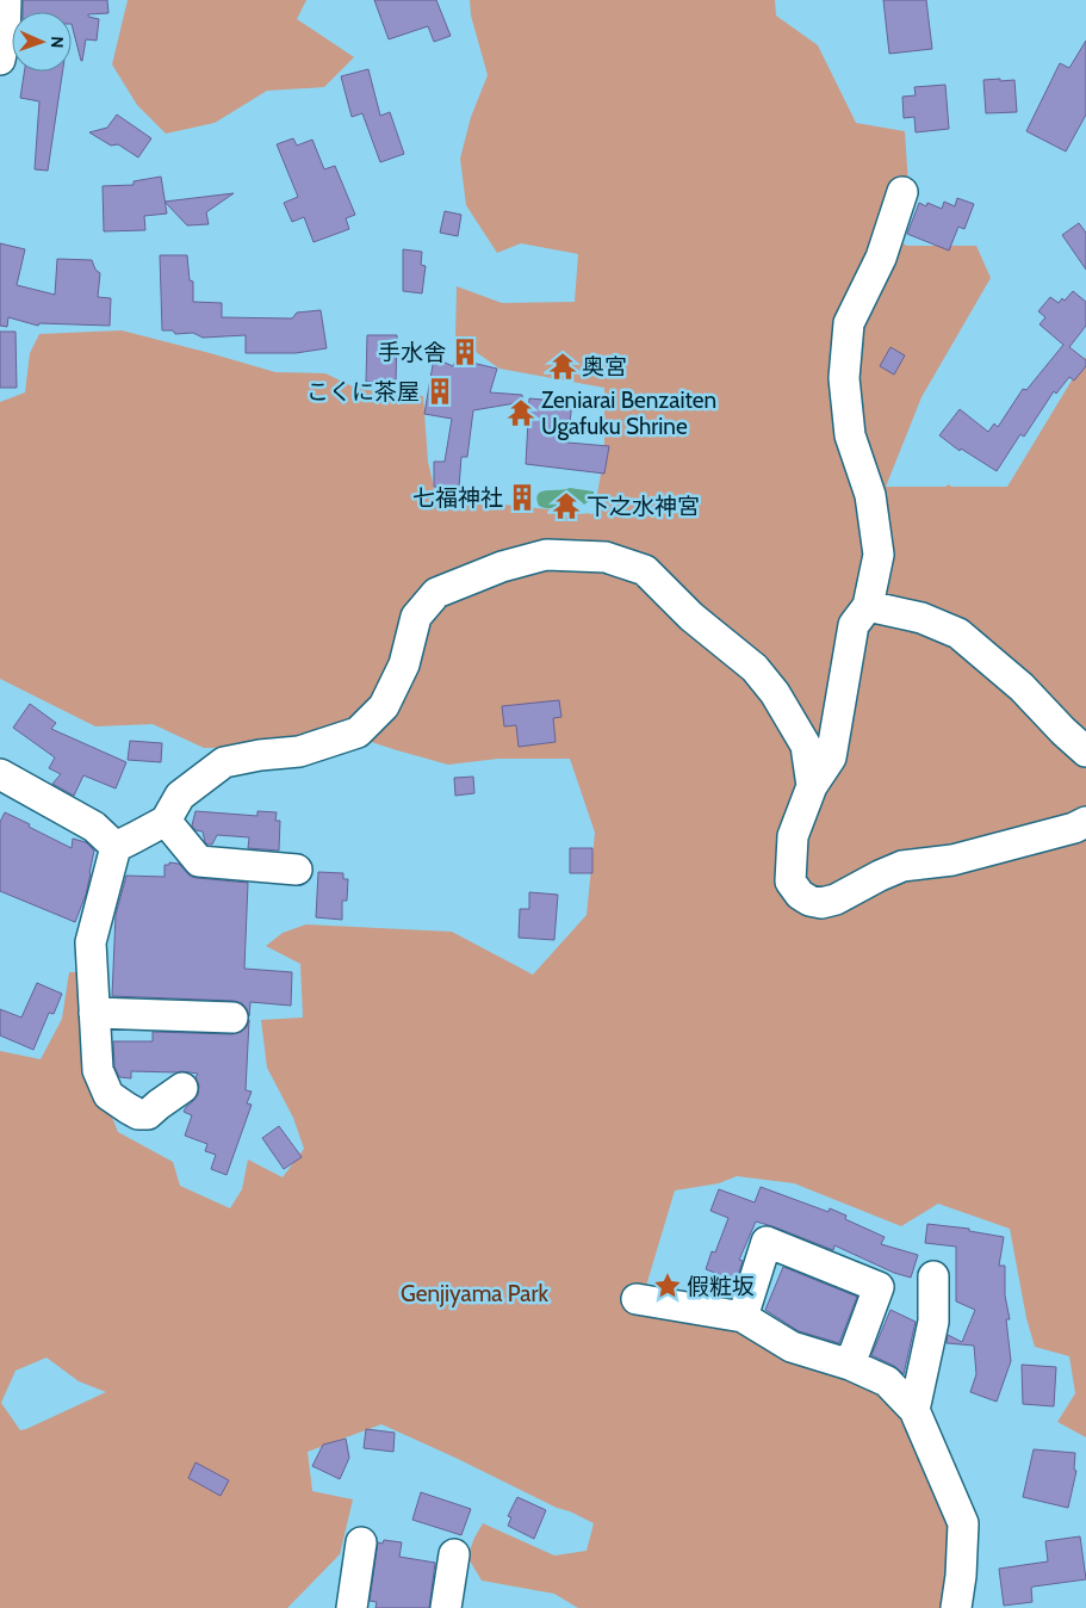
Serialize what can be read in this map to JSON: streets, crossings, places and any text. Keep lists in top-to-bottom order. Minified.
{"parks":["Genjiyama Park"],"places":{"building":["手水舎","こくに茶屋","七福神社"],"temple":["奥宮","Zeniarai Benzaiten Ugafuku Shrine","下之水神宮"],"place":["假粧坂"]},"north":"right"}
